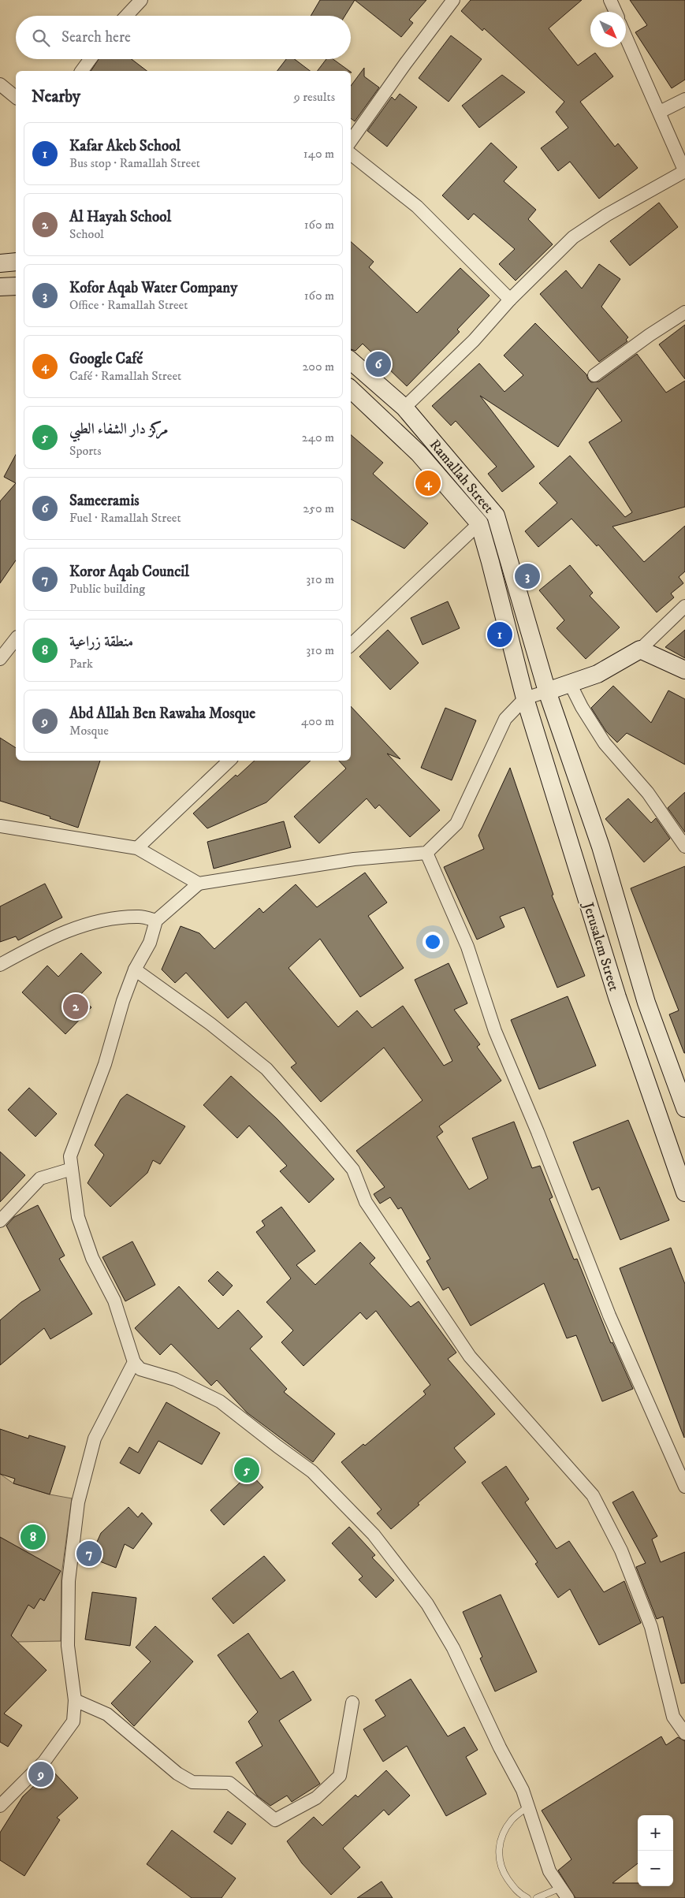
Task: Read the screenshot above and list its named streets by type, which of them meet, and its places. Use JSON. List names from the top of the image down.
{
  "streets": {
    "main road": ["Ramallah Street", "Jerusalem Street"]
  },
  "crossings": [
    ["Ramallah Street", "Jerusalem Street"]
  ],
  "north": "bottom right",
  "page": {
    "search": "Search here",
    "heading": ["Nearby", "9 results"],
    "list": [
      {
        "mark": "1",
        "name": "Kafar Akeb School",
        "note": "Bus stop · Ramallah Street",
        "value": "140 m"
      },
      {
        "mark": "2",
        "name": "Al Hayah School",
        "note": "School",
        "value": "160 m"
      },
      {
        "mark": "3",
        "name": "Kofor Aqab Water Company",
        "note": "Office · Ramallah Street",
        "value": "160 m"
      },
      {
        "mark": "4",
        "name": "Google Café",
        "note": "Café · Ramallah Street",
        "value": "200 m"
      },
      {
        "mark": "5",
        "name": "مركز دار الشفاء الطبي",
        "note": "Sports",
        "value": "240 m"
      },
      {
        "mark": "6",
        "name": "Sameeramis",
        "note": "Fuel · Ramallah Street",
        "value": "250 m"
      },
      {
        "mark": "7",
        "name": "Koror Aqab Council",
        "note": "Public building",
        "value": "310 m"
      },
      {
        "mark": "8",
        "name": "منطقة زراعية",
        "note": "Park",
        "value": "310 m"
      },
      {
        "mark": "9",
        "name": "Abd Allah Ben Rawaha Mosque",
        "note": "Mosque",
        "value": "400 m"
      }
    ],
    "pins": [
      "6",
      "4",
      "3",
      "1",
      "2",
      "5",
      "8",
      "7",
      "9"
    ],
    "map_buttons": ["+", "−"]
  }
}
